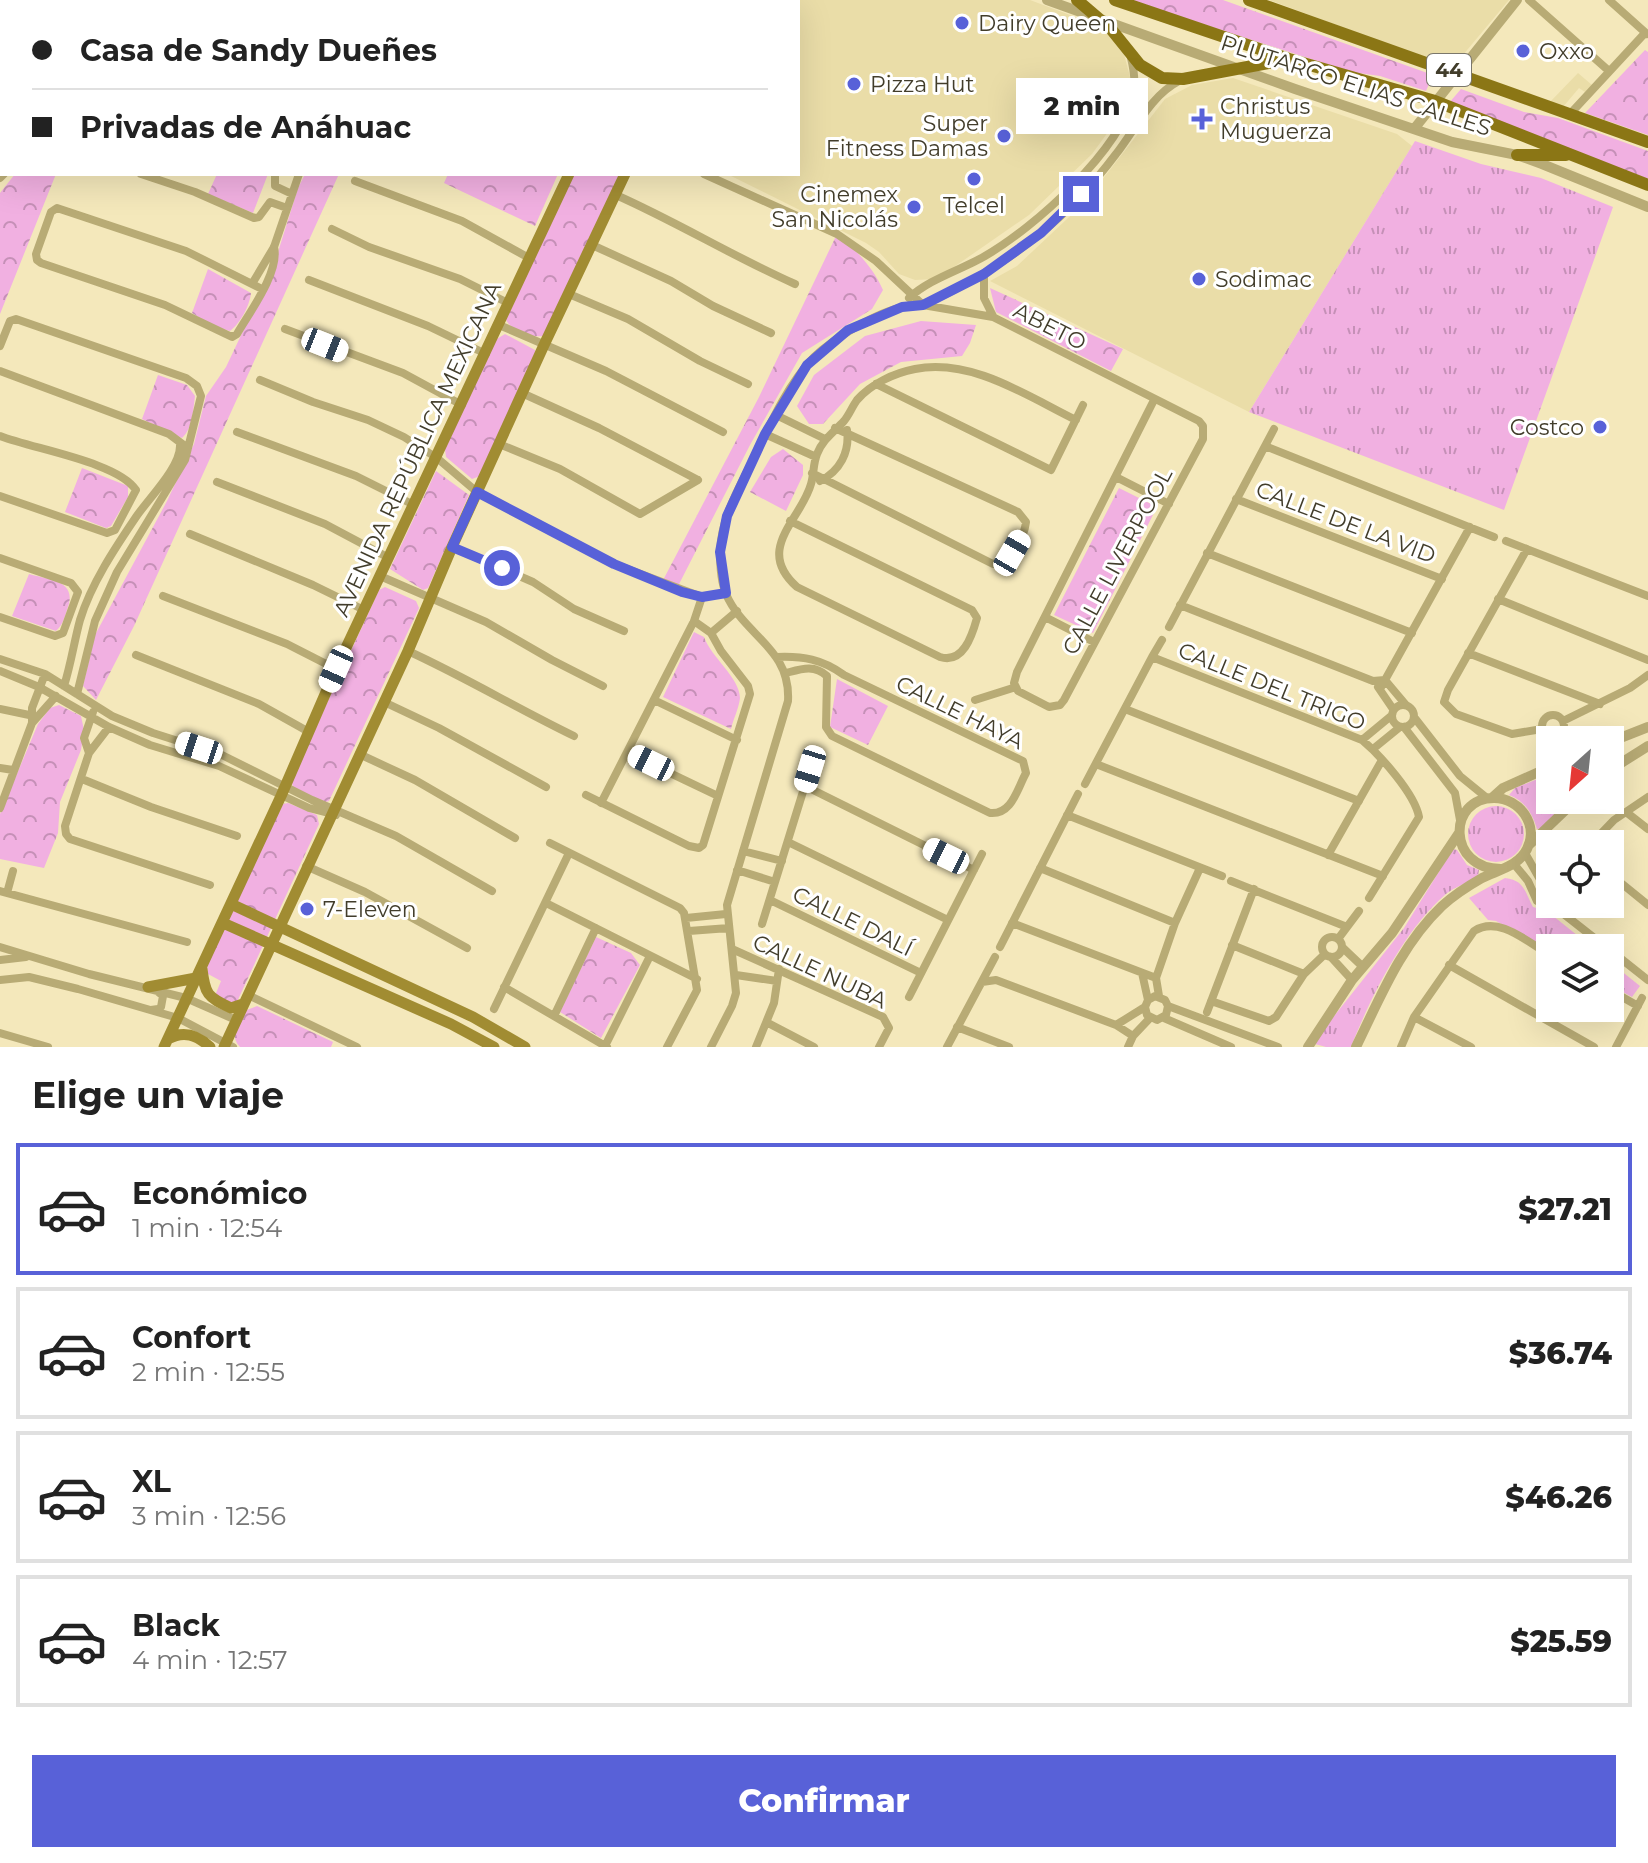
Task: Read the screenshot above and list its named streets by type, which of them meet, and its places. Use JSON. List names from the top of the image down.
{
  "streets": {
    "main road": ["44", "AVENIDA REPÚBLICA MEXICANA"],
    "street": [
      "PLUTARCO ELIAS CALLES",
      "ABETO",
      "CALLE DE LA VID",
      "CALLE LIVERPOOL",
      "CALLE DEL TRIGO",
      "CALLE HAYA",
      "CALLE DALÍ",
      "CALLE NUBA"
    ]
  },
  "crossings": [
    ["ABETO", "CALLE LIVERPOOL"]
  ],
  "places": {
    "other": [
      "Dairy Queen",
      "Oxxo",
      "Pizza Hut",
      "Super Fitness Damas",
      "Telcel",
      "Cinemex San Nicolás",
      "Sodimac",
      "Costco",
      "7-Eleven"
    ],
    "health": ["Christus Muguerza"]
  },
  "north": "bottom left",
  "page": {
    "banner": ["Casa de Sandy Dueñes", "Privadas de Anáhuac"],
    "bubble": "2 min",
    "heading": "Elige un viaje",
    "list": [
      {
        "name": "Económico",
        "note": "1 min · 12:54",
        "value": "$27.21"
      },
      {
        "name": "Confort",
        "note": "2 min · 12:55",
        "value": "$36.74"
      },
      {
        "name": "XL",
        "note": "3 min · 12:56",
        "value": "$46.26"
      },
      {
        "name": "Black",
        "note": "4 min · 12:57",
        "value": "$25.59"
      }
    ],
    "buttons": "Confirmar"
  }
}
